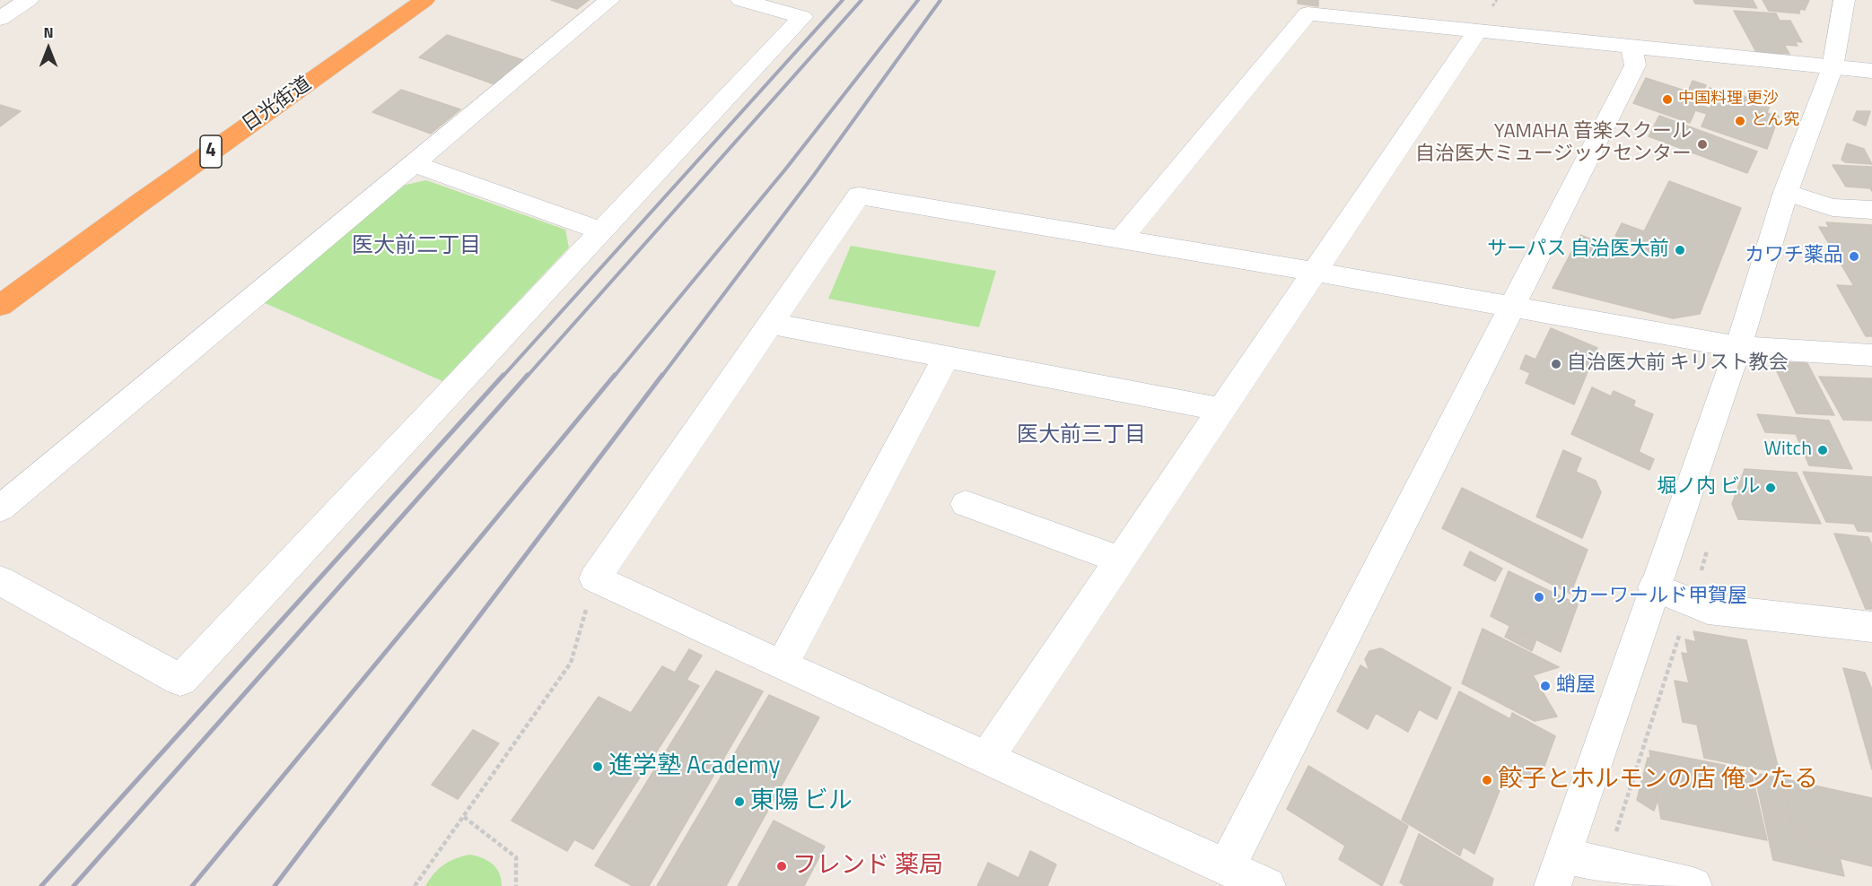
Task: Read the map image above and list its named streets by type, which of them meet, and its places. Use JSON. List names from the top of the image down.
{
  "streets": {
    "highway": ["日光街道", "4"]
  },
  "districts": ["医大前二丁目", "医大前三丁目"],
  "places": [
    "中国料理 更沙",
    "とん究",
    "YAMAHA 音楽スクール 自治医大ミュージックセンター",
    "サーパス 自治医大前",
    "カワチ薬品",
    "自治医大前 キリスト教会",
    "Witch",
    "堀ノ内 ビル",
    "リカーワールド甲賀屋",
    "蛸屋",
    "進学塾 Academy",
    "餃子とホルモンの店 俺ンたる",
    "東陽 ビル",
    "フレンド 薬局"
  ],
  "north": "top"
}
